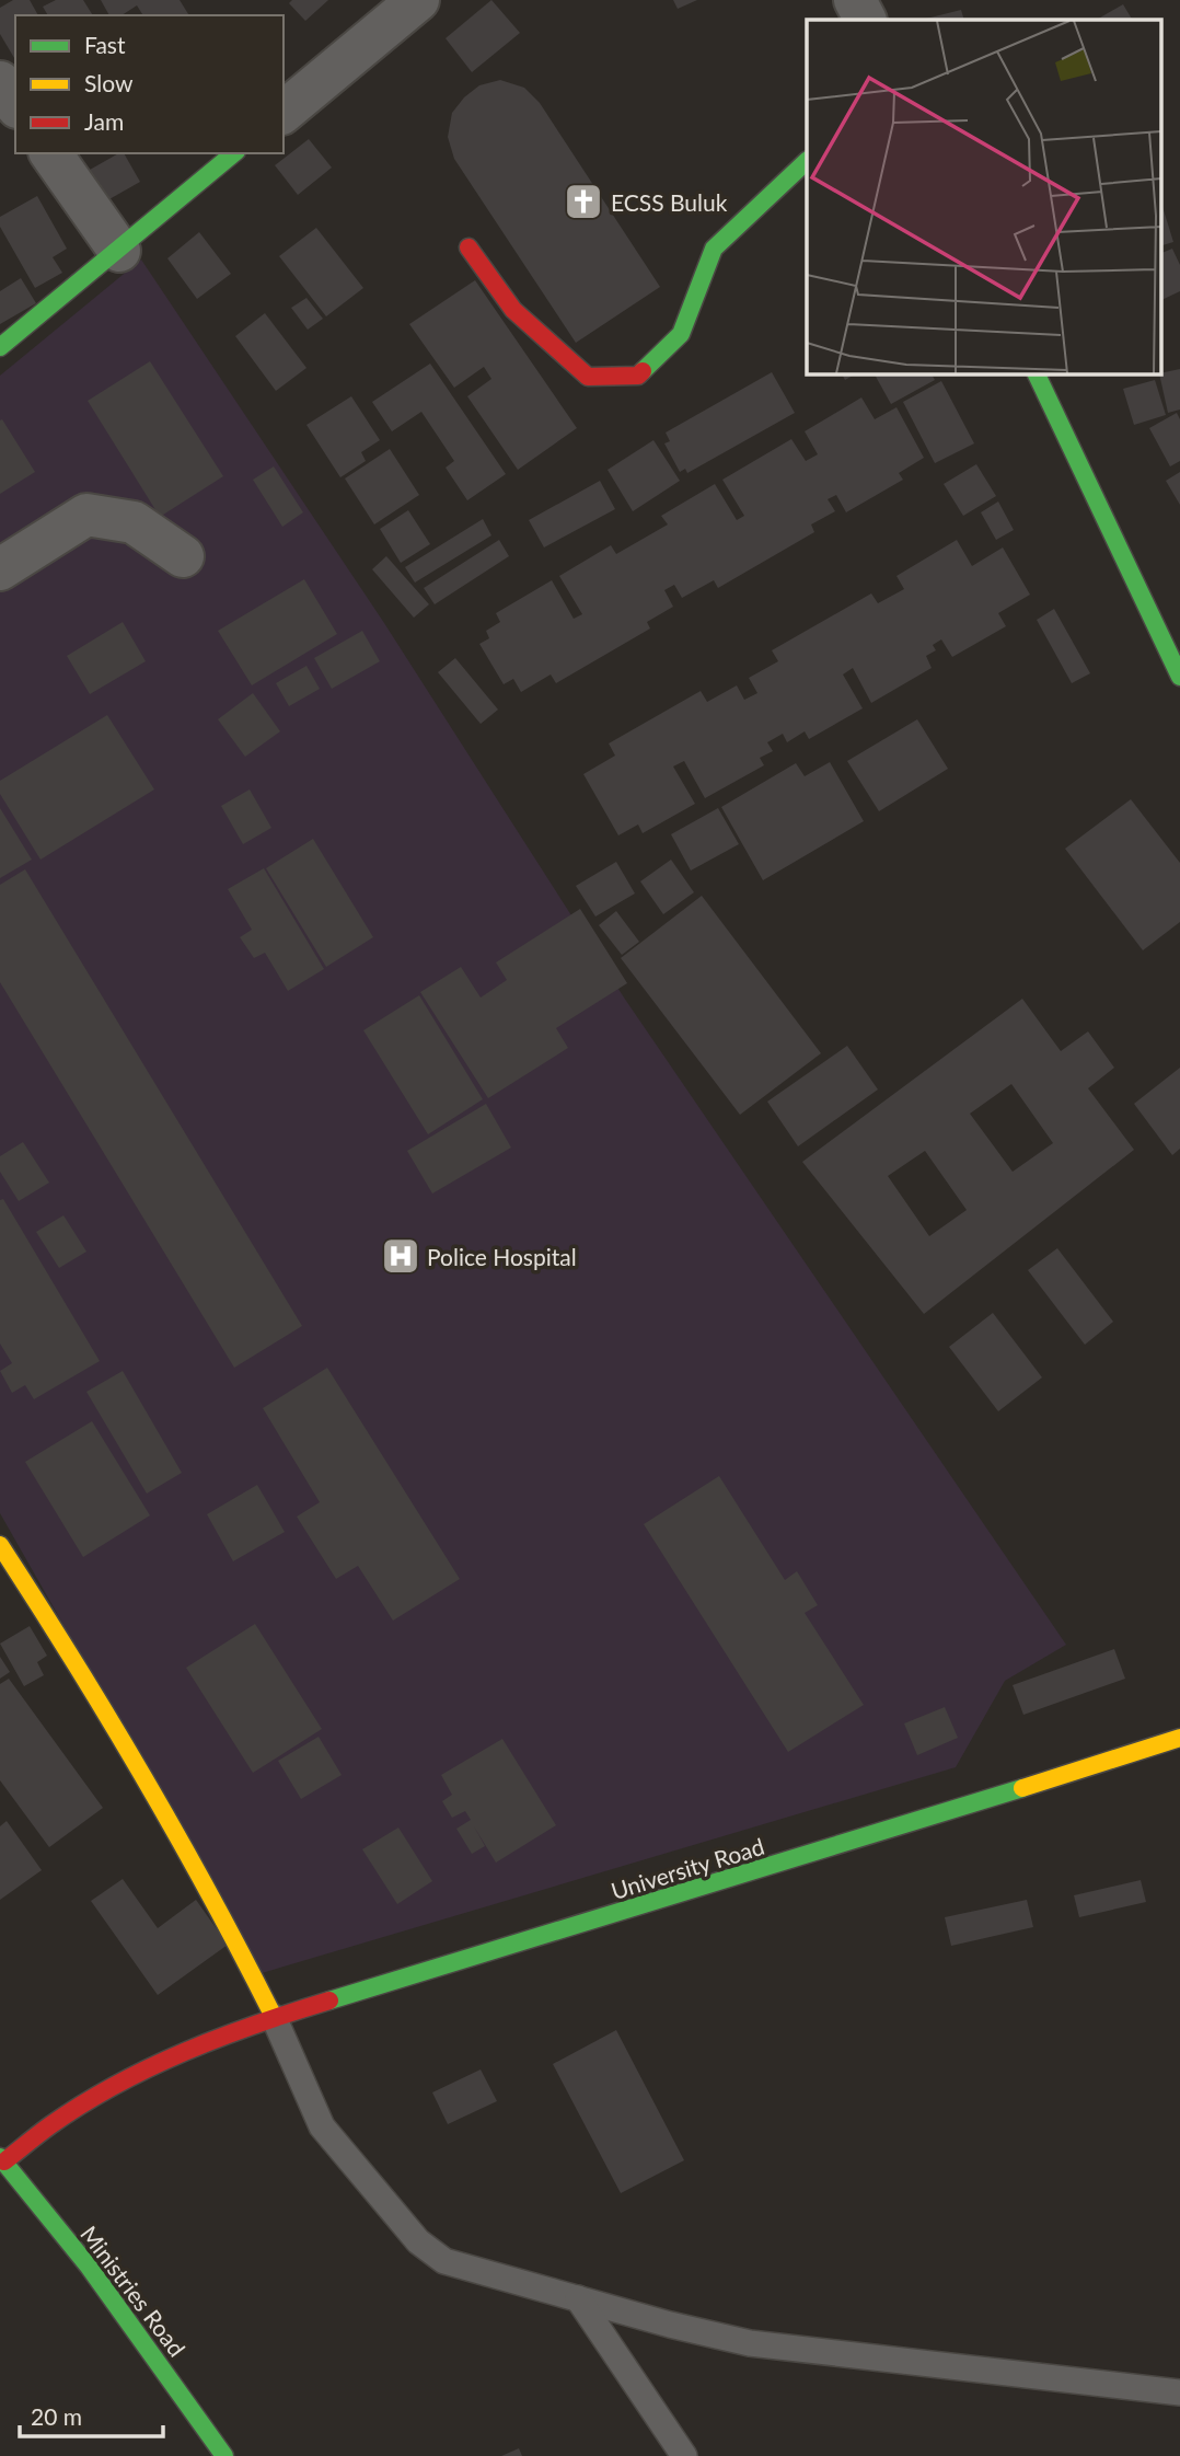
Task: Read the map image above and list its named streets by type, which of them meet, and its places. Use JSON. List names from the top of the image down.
{
  "streets": {
    "street": ["University Road", "Ministries Road"]
  },
  "crossings": [
    ["University Road", "Ministries Road"]
  ],
  "places": {
    "church": ["ECSS Buluk"],
    "hospital": ["Police Hospital"]
  },
  "legend": ["Fast", "Slow", "Jam"],
  "scale_bar": "20 m"
}
